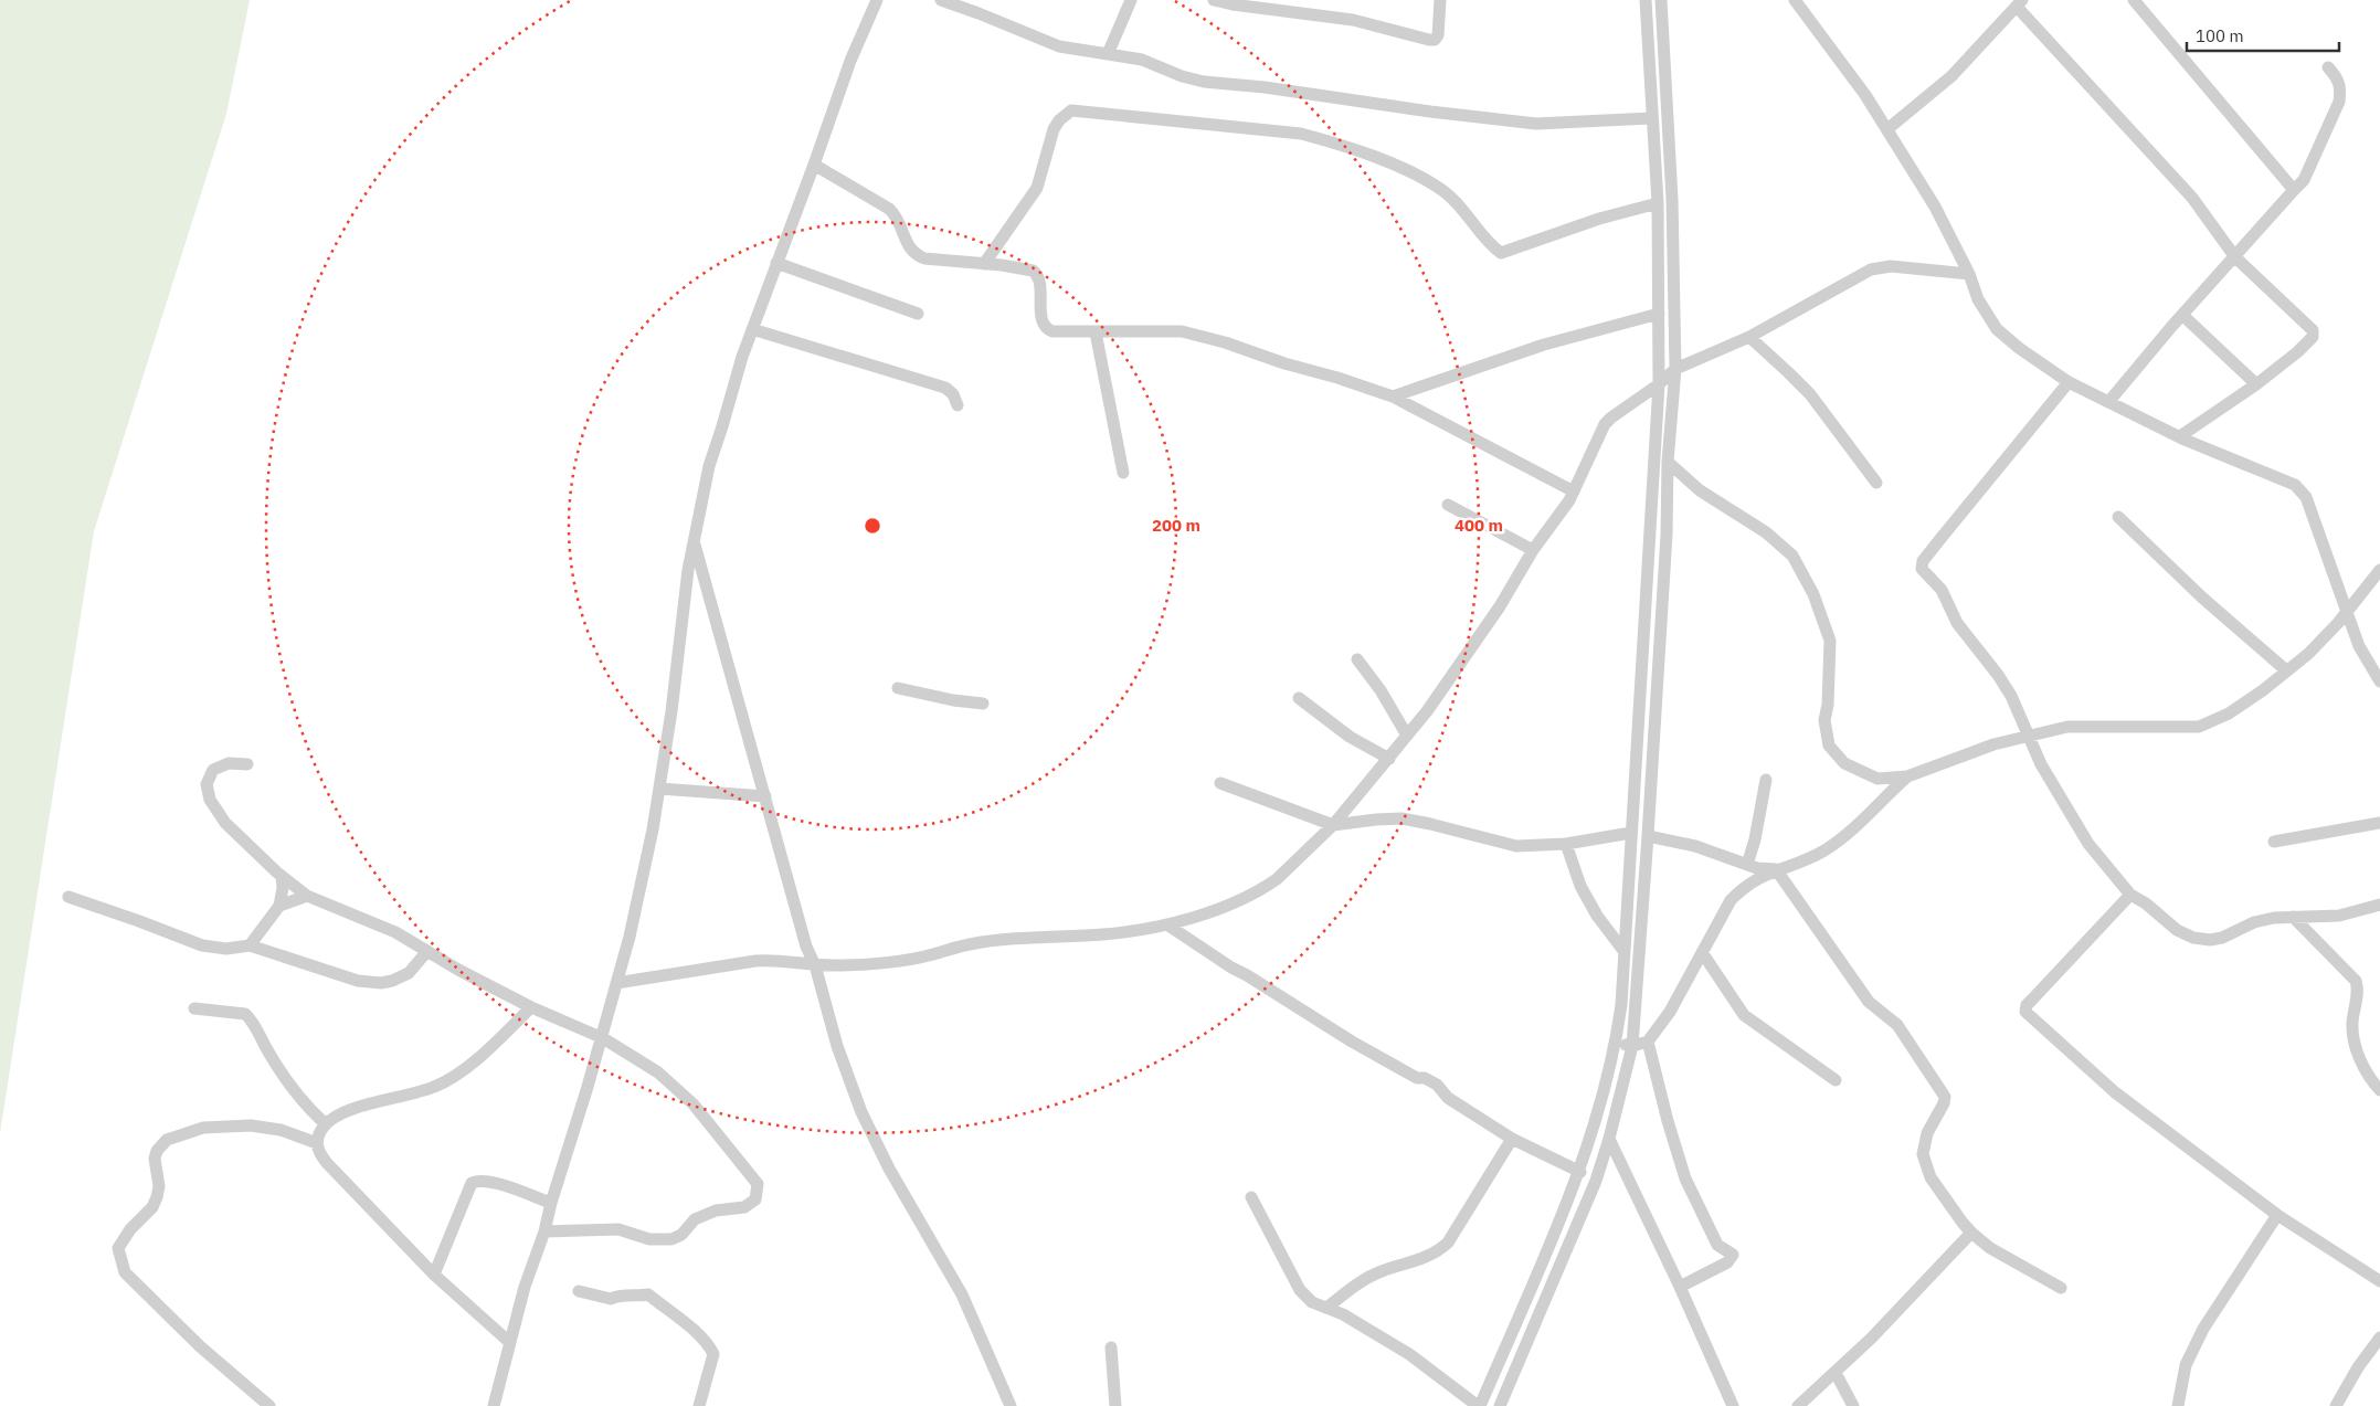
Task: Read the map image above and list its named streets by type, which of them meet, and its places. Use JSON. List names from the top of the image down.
{
  "scale_bar": "100 m",
  "rings": ["200 m", "400 m"]
}
